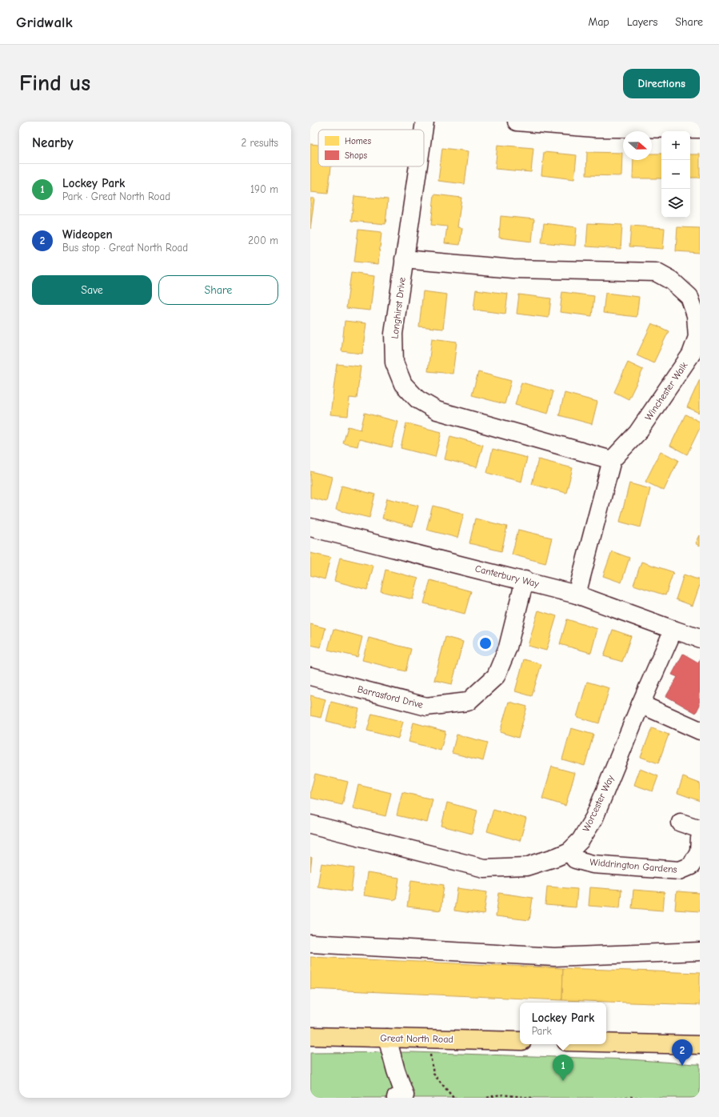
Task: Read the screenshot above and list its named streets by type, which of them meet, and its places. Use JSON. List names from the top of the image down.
{
  "streets": {
    "main road": ["Great North Road"],
    "street": [
      "Longhirst Drive",
      "Winchester Walk",
      "Canterbury Way",
      "Barrasford Drive",
      "Worcester Way",
      "Widdrington Gardens"
    ]
  },
  "crossings": [
    ["Longhirst Drive", "Winchester Walk"],
    ["Winchester Walk", "Canterbury Way"],
    ["Canterbury Way", "Barrasford Drive"],
    ["Canterbury Way", "Worcester Way"],
    ["Worcester Way", "Widdrington Gardens"]
  ],
  "legend": ["Homes", "Shops"],
  "north": "right",
  "page": {
    "header": "Gridwalk",
    "nav": ["Map", "Layers", "Share"],
    "buttons": [
      "Directions",
      ["Save", "Share"]
    ],
    "title": "Find us",
    "heading": ["Nearby", "2 results"],
    "map_buttons": ["+", "−"],
    "list": [
      {
        "mark": "1",
        "name": "Lockey Park",
        "note": "Park · Great North Road",
        "value": "190 m"
      },
      {
        "mark": "2",
        "name": "Wideopen",
        "note": "Bus stop · Great North Road",
        "value": "200 m"
      }
    ],
    "popup": ["Lockey Park", "Park"],
    "pins": ["2", "1"]
  }
}
